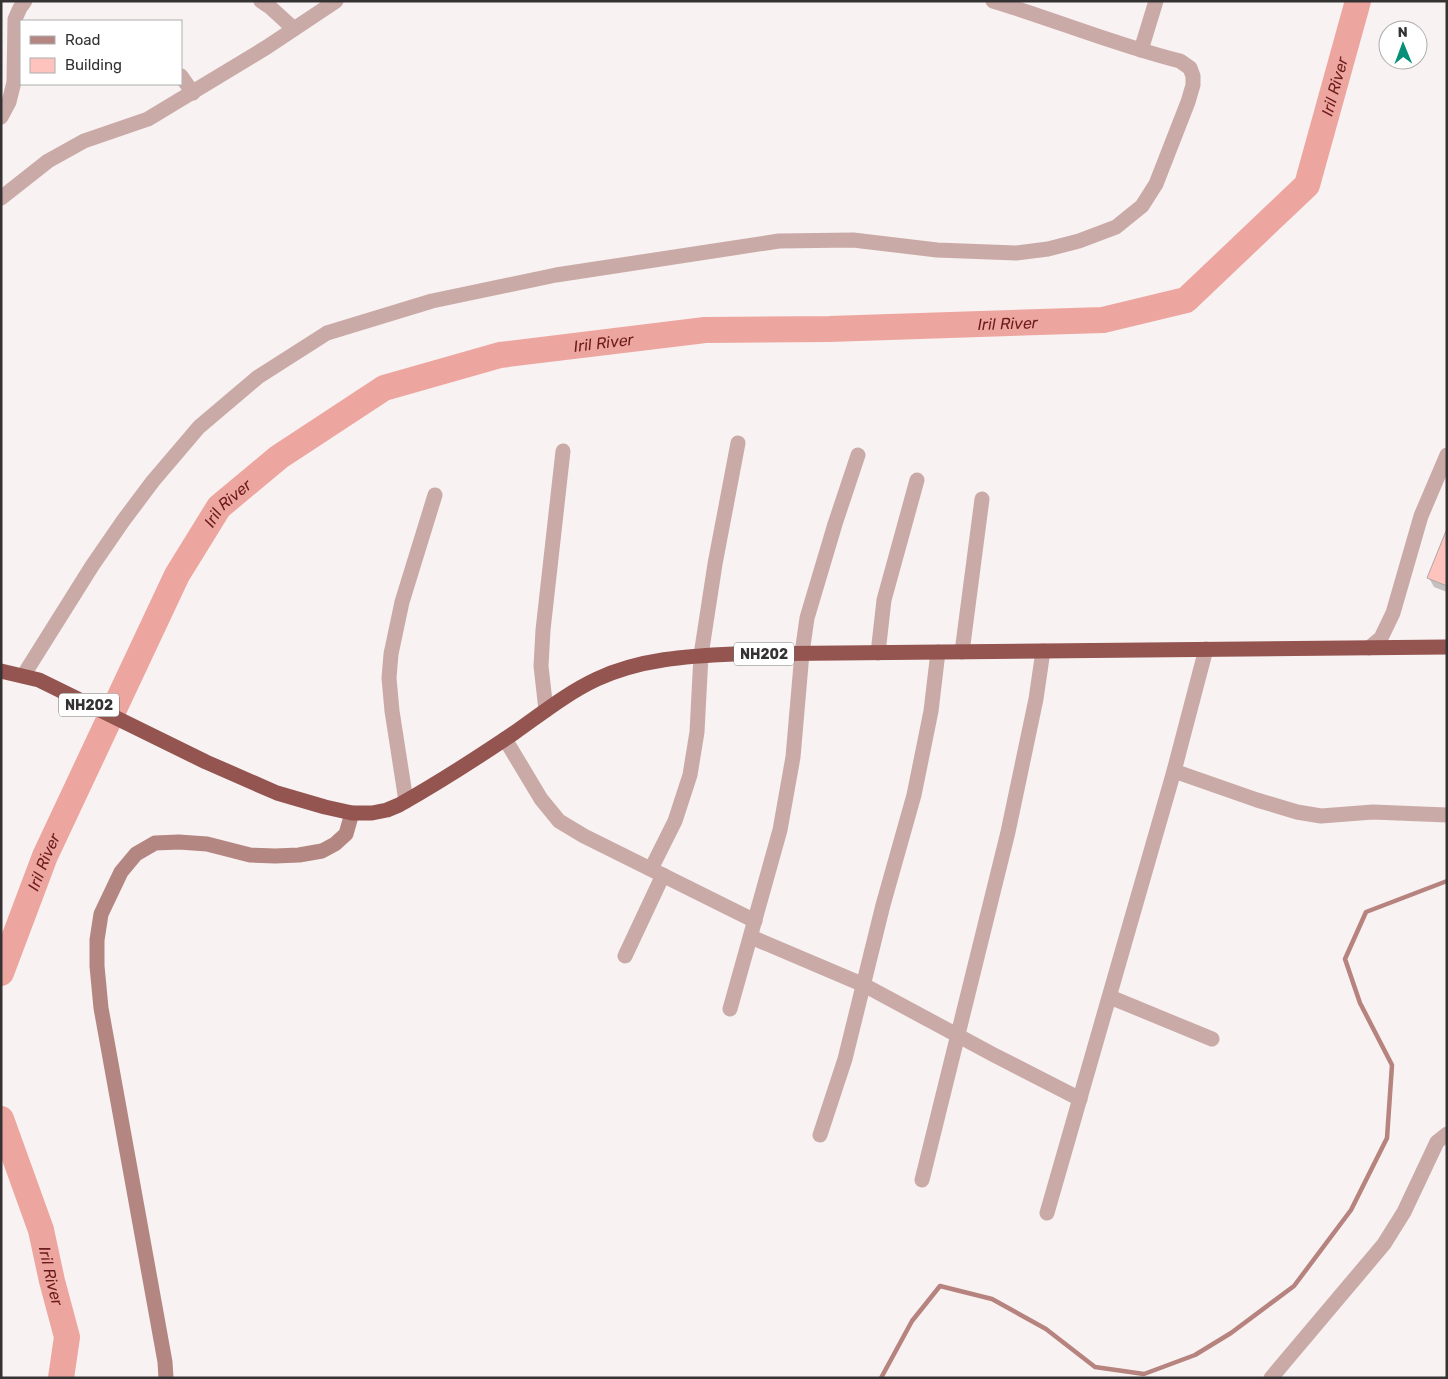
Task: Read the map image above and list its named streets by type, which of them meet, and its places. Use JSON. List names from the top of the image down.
{
  "streets": {
    "highway": ["NH202"]
  },
  "water": ["Iril River"],
  "legend": ["Road", "Building"],
  "north": "top"
}
